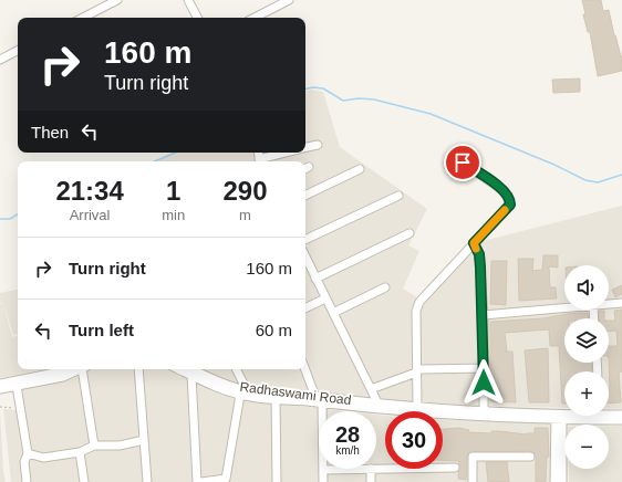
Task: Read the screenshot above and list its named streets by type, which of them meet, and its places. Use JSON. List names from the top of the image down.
{
  "streets": {
    "street": ["Radhaswami Road"]
  },
  "page": {
    "turn": ["160 m", "Turn right"],
    "then": "Then",
    "eta": [
      "21:34",
      "Arrival",
      "1",
      "min",
      "290",
      "m"
    ],
    "list": [
      {
        "name": "Turn right",
        "value": "160 m"
      },
      {
        "name": "Turn left",
        "value": "60 m"
      }
    ],
    "map_buttons": ["+", "−"],
    "speed": "28 km/h",
    "limit": "30"
  }
}
